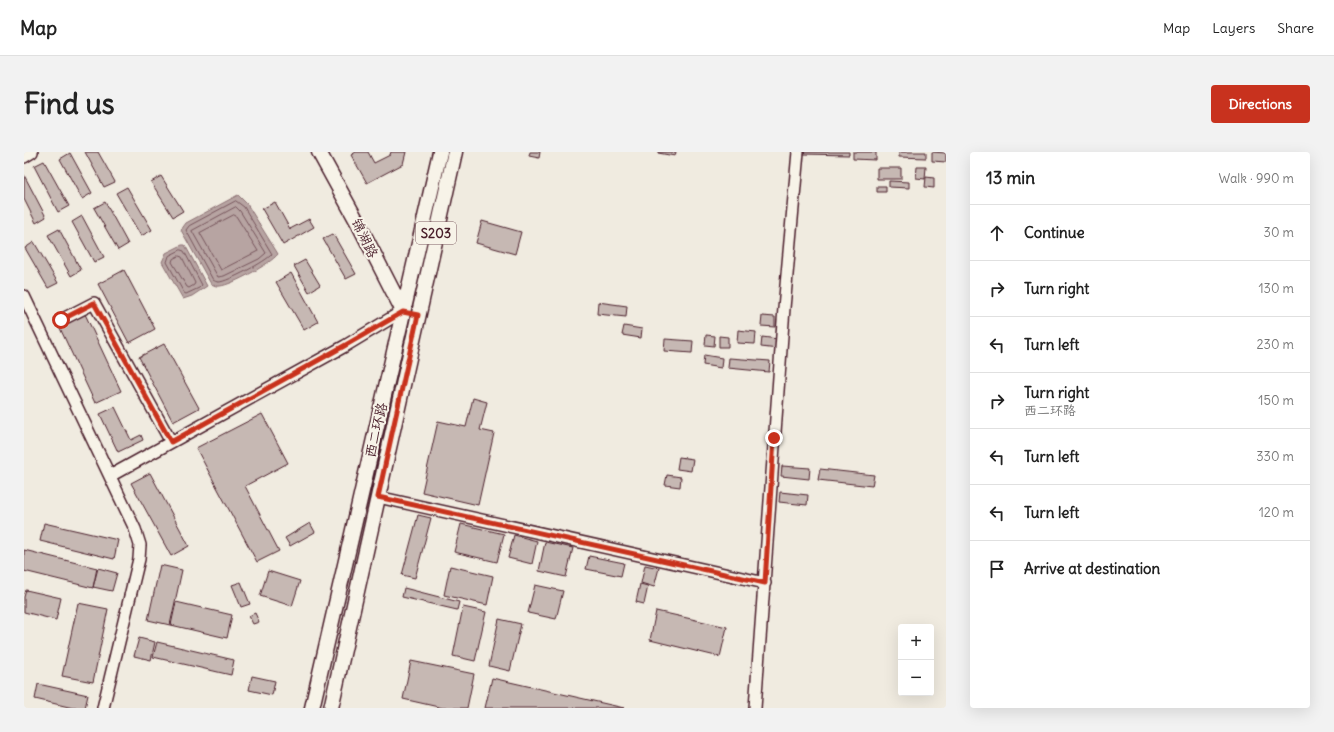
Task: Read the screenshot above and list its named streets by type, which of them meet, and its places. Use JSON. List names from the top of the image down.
{
  "streets": {
    "main road": ["S203", "锦湖路", "西二环路"]
  },
  "crossings": [
    ["锦湖路", "西二环路"]
  ],
  "page": {
    "header": "Map",
    "nav": ["Map", "Layers", "Share"],
    "buttons": "Directions",
    "title": "Find us",
    "heading": ["13 min", "Walk · 990 m"],
    "list": [
      ["Continue", "30 m"],
      ["Turn right", "130 m"],
      ["Turn left", "230 m"],
      ["Turn right", "西二环路", "150 m"],
      ["Turn left", "330 m"],
      ["Turn left", "120 m"],
      "Arrive at destination"
    ],
    "map_buttons": ["+", "−"]
  }
}
